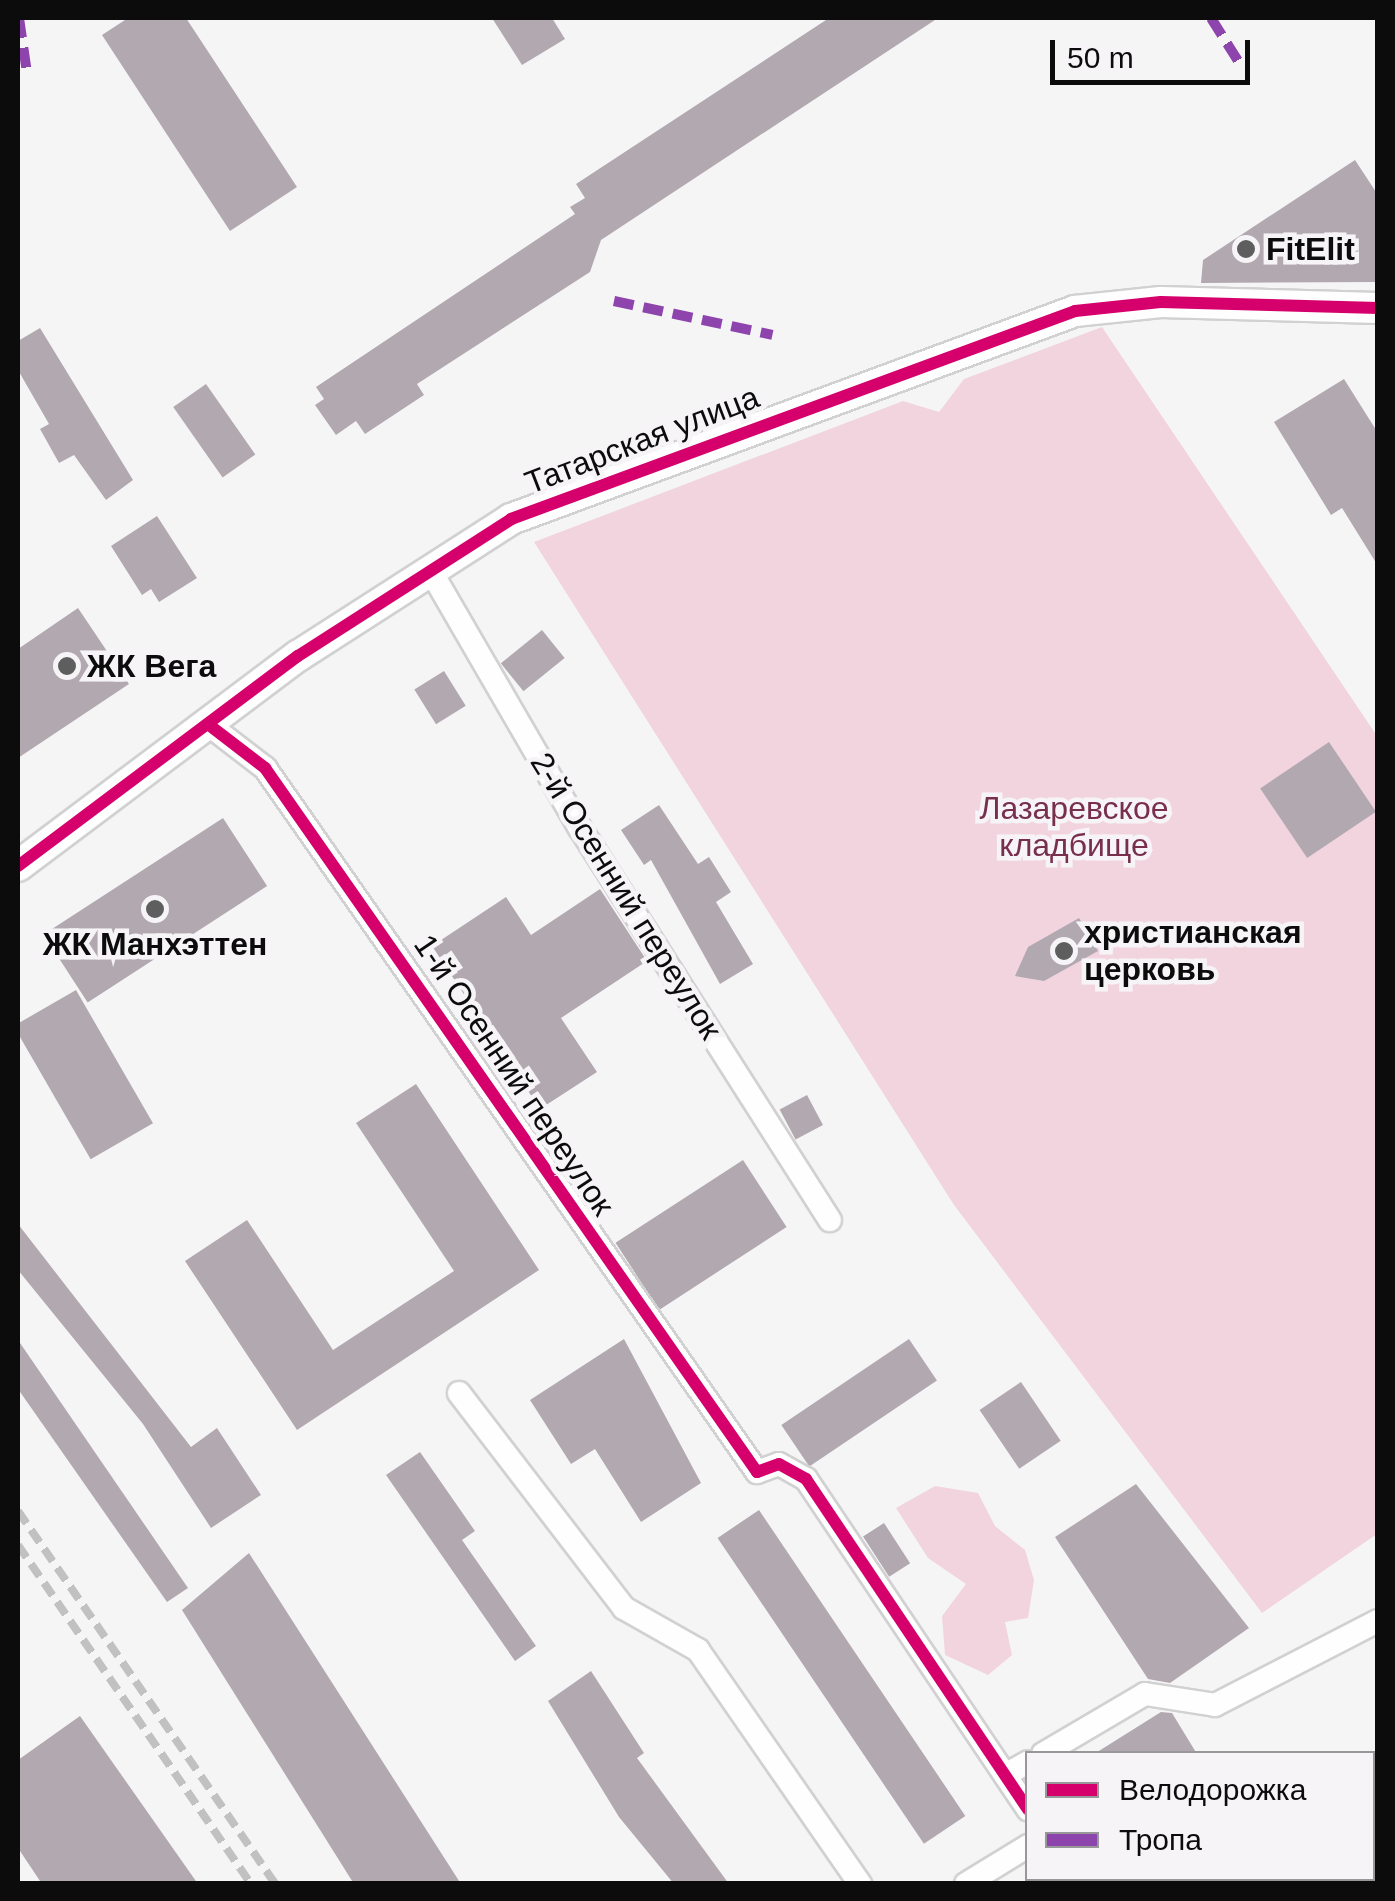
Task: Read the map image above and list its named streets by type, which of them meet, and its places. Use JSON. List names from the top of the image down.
{
  "streets": {
    "street": ["Татарская улица", "2-й Осенний переулок", "1-й Осенний переулок"]
  },
  "crossings": [
    ["Татарская улица", "2-й Осенний переулок"],
    ["Татарская улица", "1-й Осенний переулок"]
  ],
  "parks": ["Лазаревское кладбище"],
  "places": [
    "FitElit",
    "ЖК Вега",
    "ЖК Манхэттен",
    "христианская церковь"
  ],
  "legend": ["Велодорожка", "Тропа"],
  "scale_bar": "50 m"
}
